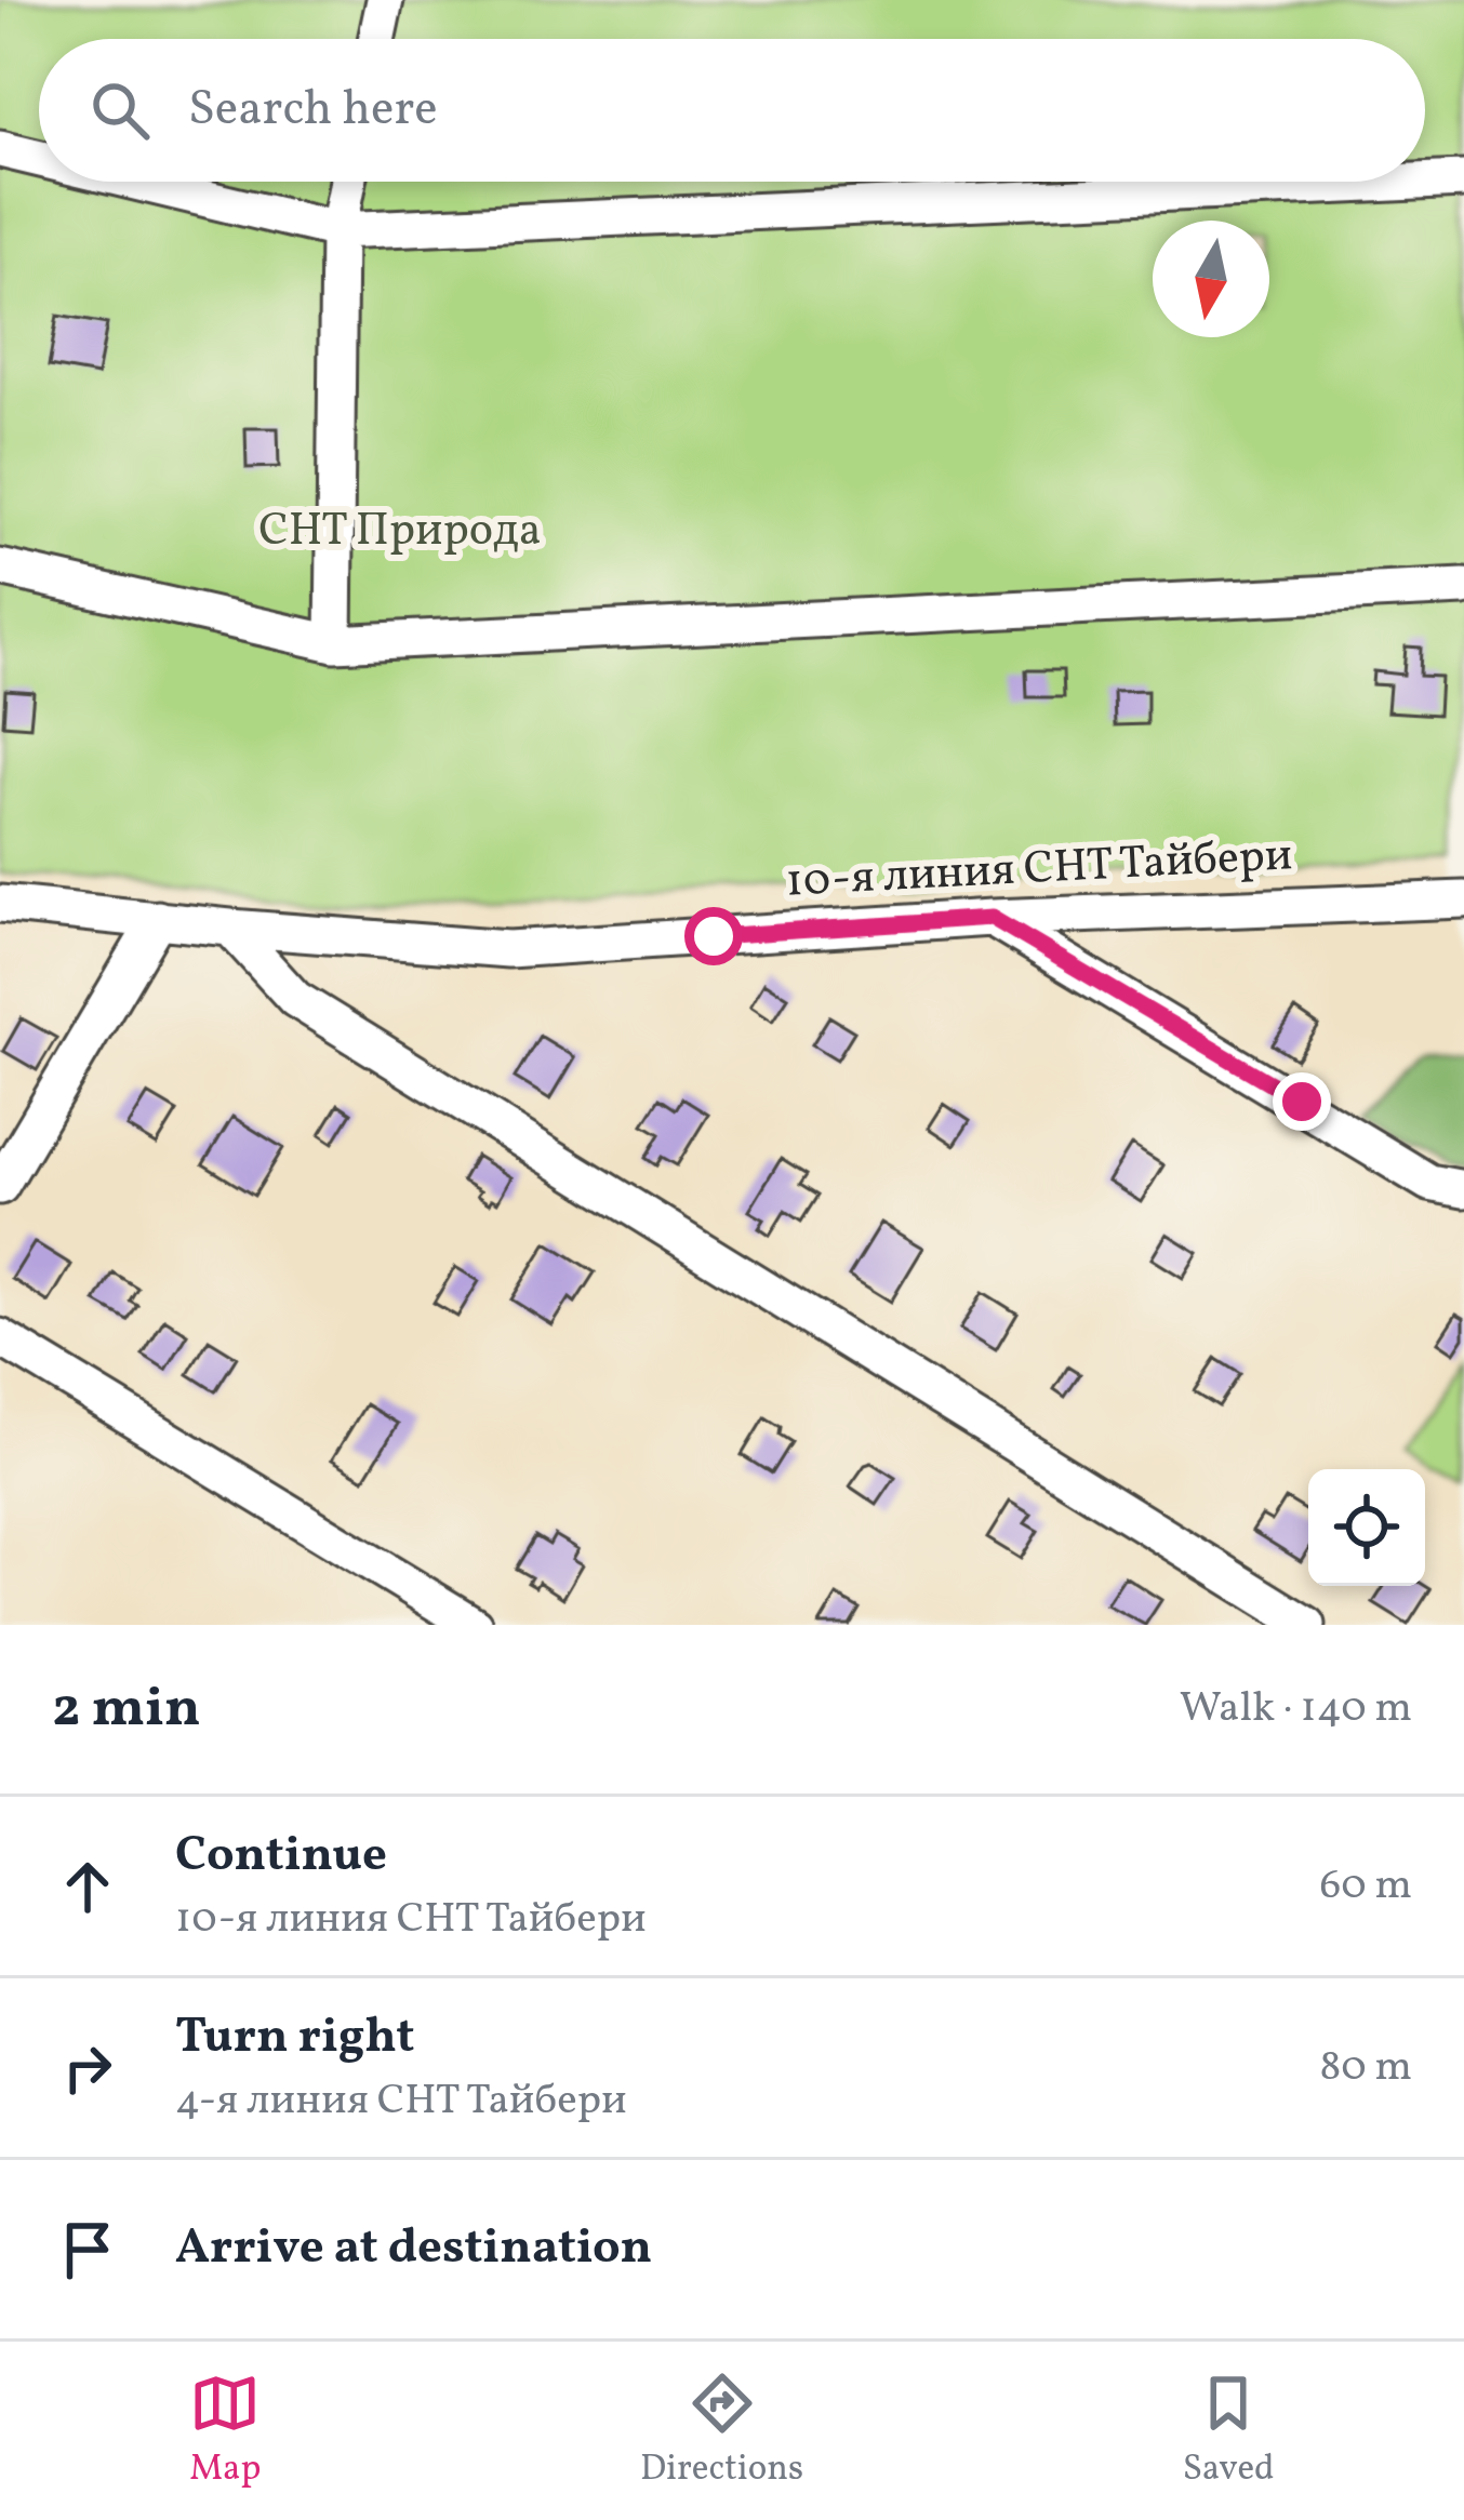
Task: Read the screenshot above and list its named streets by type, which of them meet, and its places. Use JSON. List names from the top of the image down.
{
  "streets": {
    "street": ["10-я линия СНТ Тайбери"]
  },
  "parks": ["СНТ Природа"],
  "north": "bottom",
  "page": {
    "search": "Search here",
    "heading": ["2 min", "Walk · 140 m"],
    "list": [
      ["Continue", "10-я линия СНТ Тайбери", "60 m"],
      ["Turn right", "4-я линия СНТ Тайбери", "80 m"],
      "Arrive at destination"
    ],
    "nav": ["Map", "Directions", "Saved"]
  }
}
